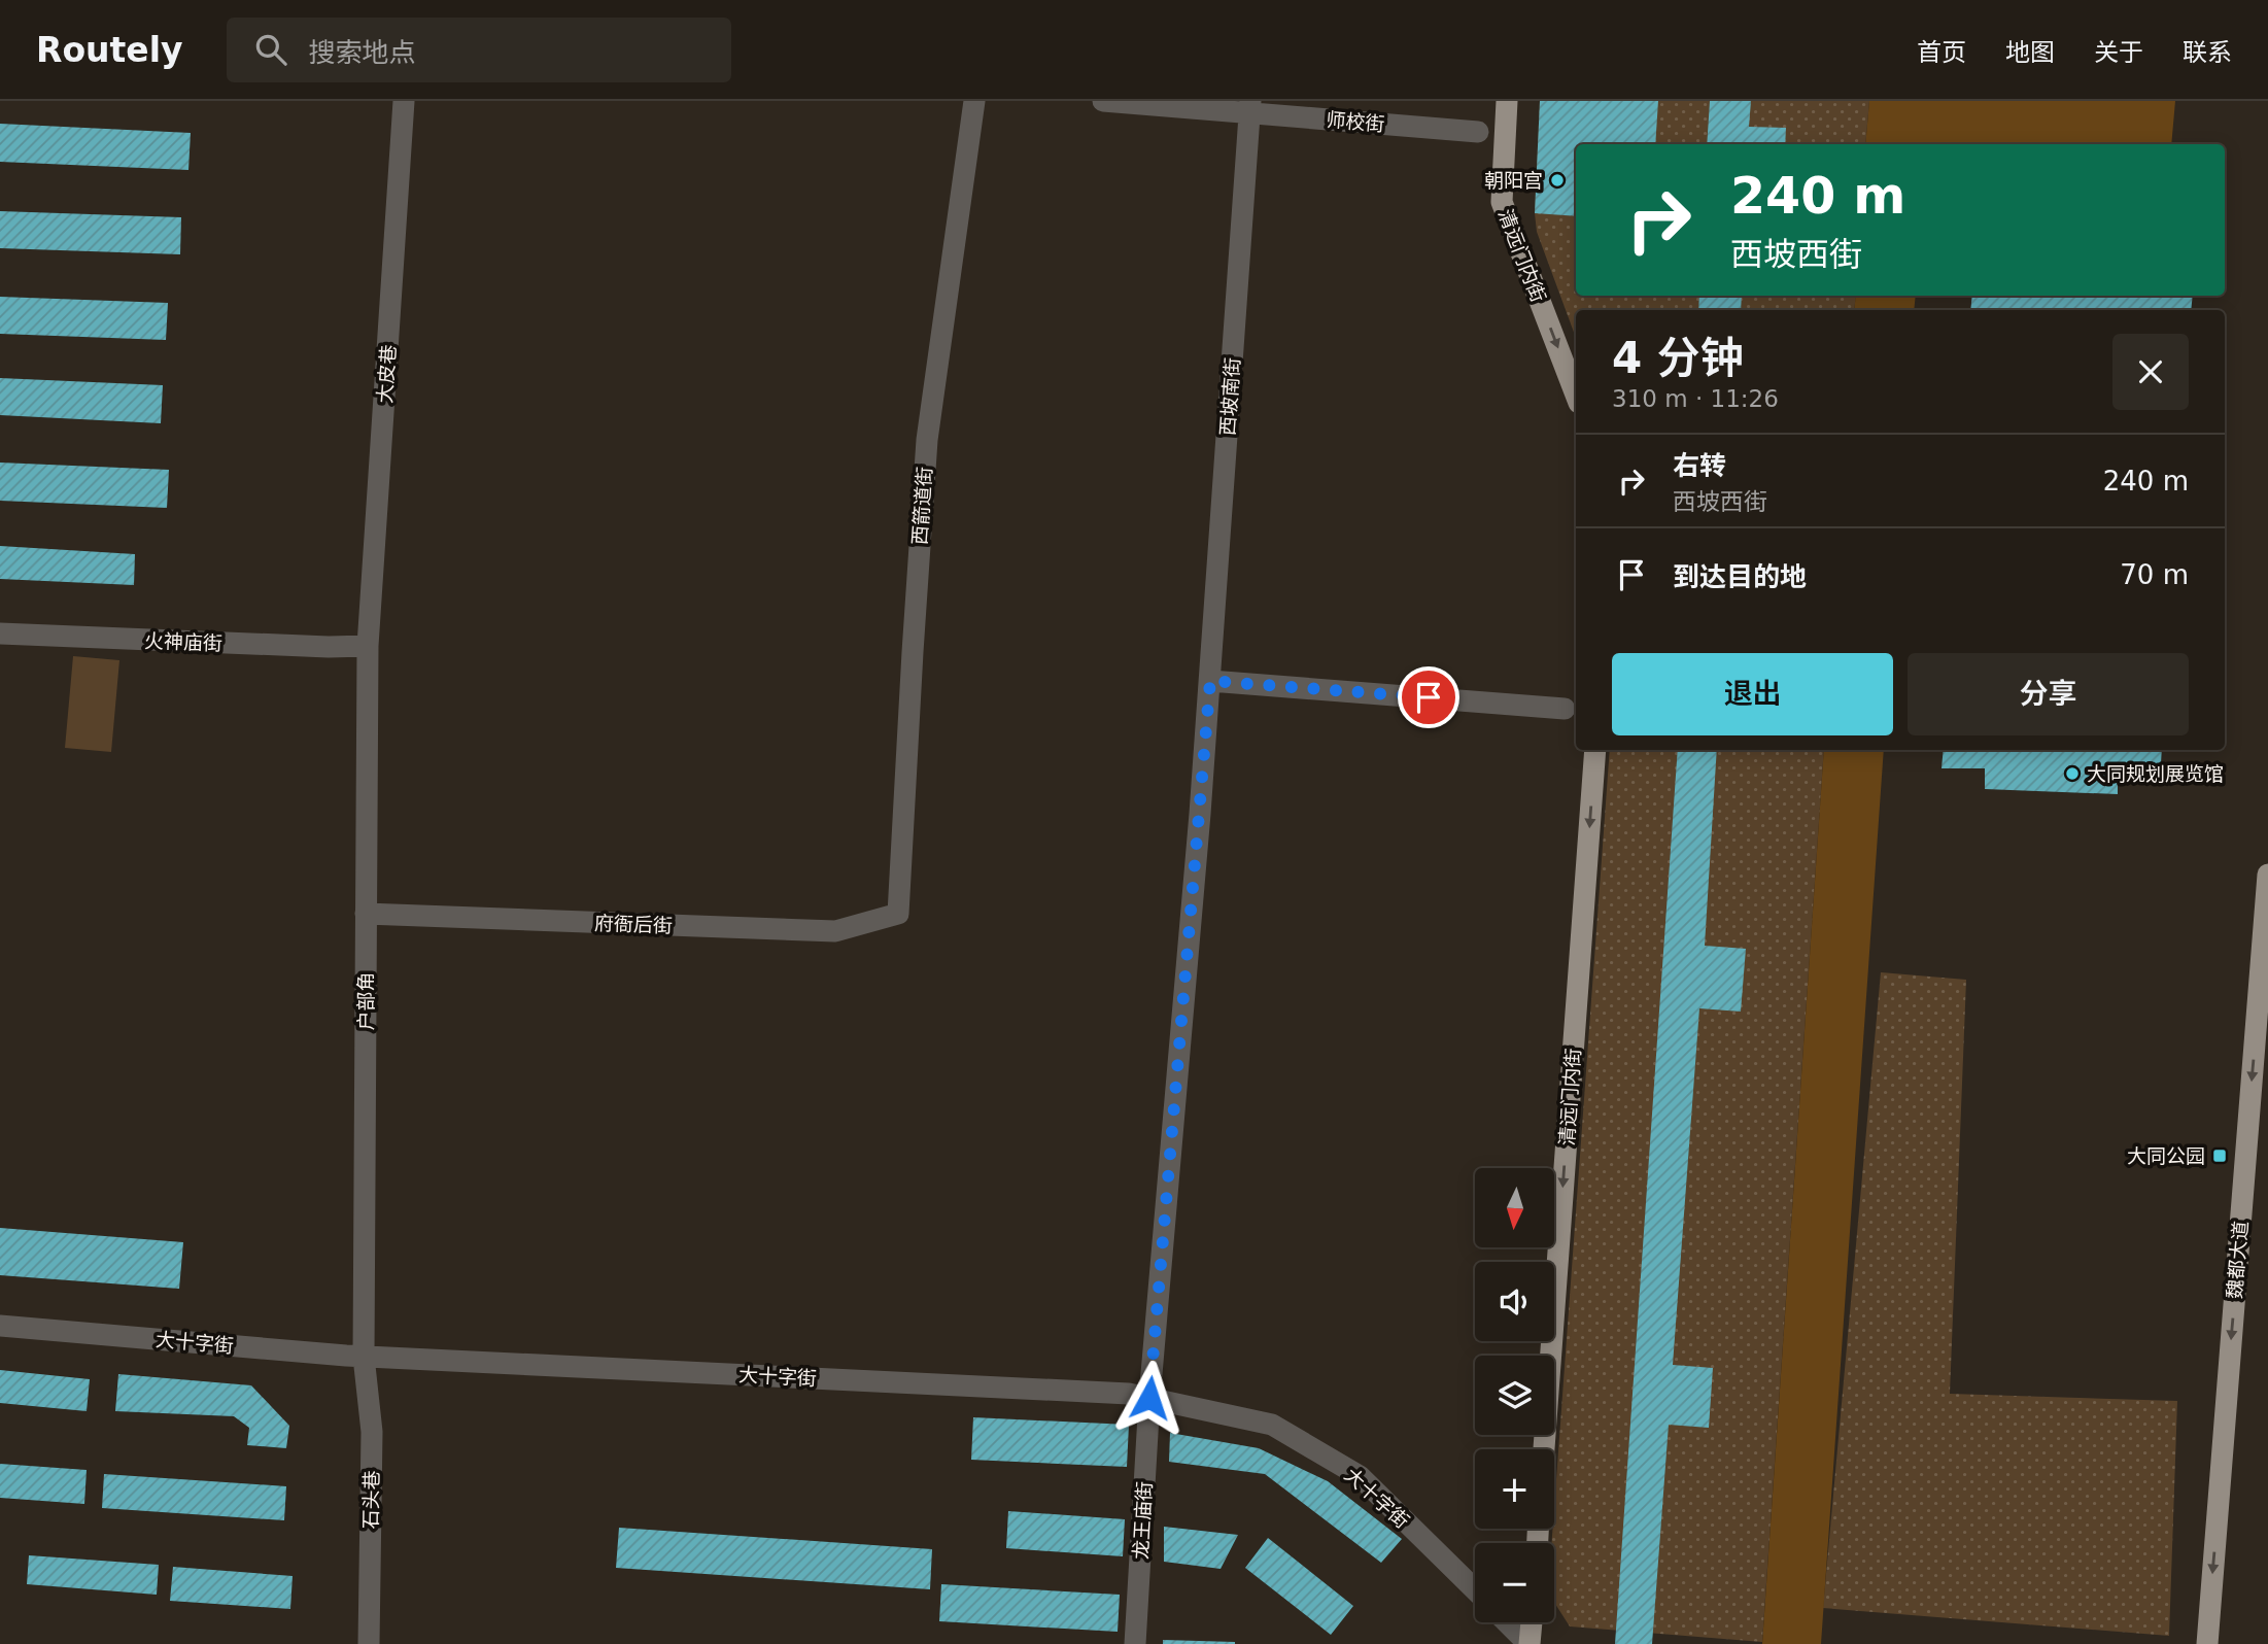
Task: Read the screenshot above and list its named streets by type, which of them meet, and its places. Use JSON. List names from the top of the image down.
{
  "streets": {
    "main road": ["清远门内街", "魏都大道"],
    "street": [
      "师校街",
      "大皮巷",
      "西坡南街",
      "西箭道街",
      "火神庙街",
      "府衙后街",
      "户部角",
      "大十字街",
      "石头巷",
      "龙王庙街"
    ]
  },
  "crossings": [
    ["师校街", "西坡南街"],
    ["大皮巷", "火神庙街"],
    ["大皮巷", "户部角"],
    ["西坡南街", "大十字街"],
    ["西坡南街", "龙王庙街"],
    ["西箭道街", "府衙后街"],
    ["火神庙街", "户部角"],
    ["府衙后街", "户部角"],
    ["户部角", "大十字街"],
    ["户部角", "石头巷"],
    ["大十字街", "石头巷"],
    ["大十字街", "龙王庙街"]
  ],
  "one_way": ["清远门内街", "魏都大道"],
  "places": {
    "other": ["朝阳宫", "大同规划展览馆"],
    "transit": ["大同公园"]
  },
  "north": "bottom",
  "page": {
    "header": "Routely",
    "search": "搜索地点",
    "nav": [
      "首页",
      "地图",
      "关于",
      "联系"
    ],
    "turn": ["240 m", "西坡西街"],
    "heading": ["4 分钟", "310 m · 11:26"],
    "list": [
      {
        "name": "右转",
        "note": "西坡西街",
        "value": "240 m"
      },
      {
        "name": "到达目的地",
        "value": "70 m"
      }
    ],
    "buttons": ["退出", "分享"],
    "map_buttons": ["+", "−"]
  }
}
